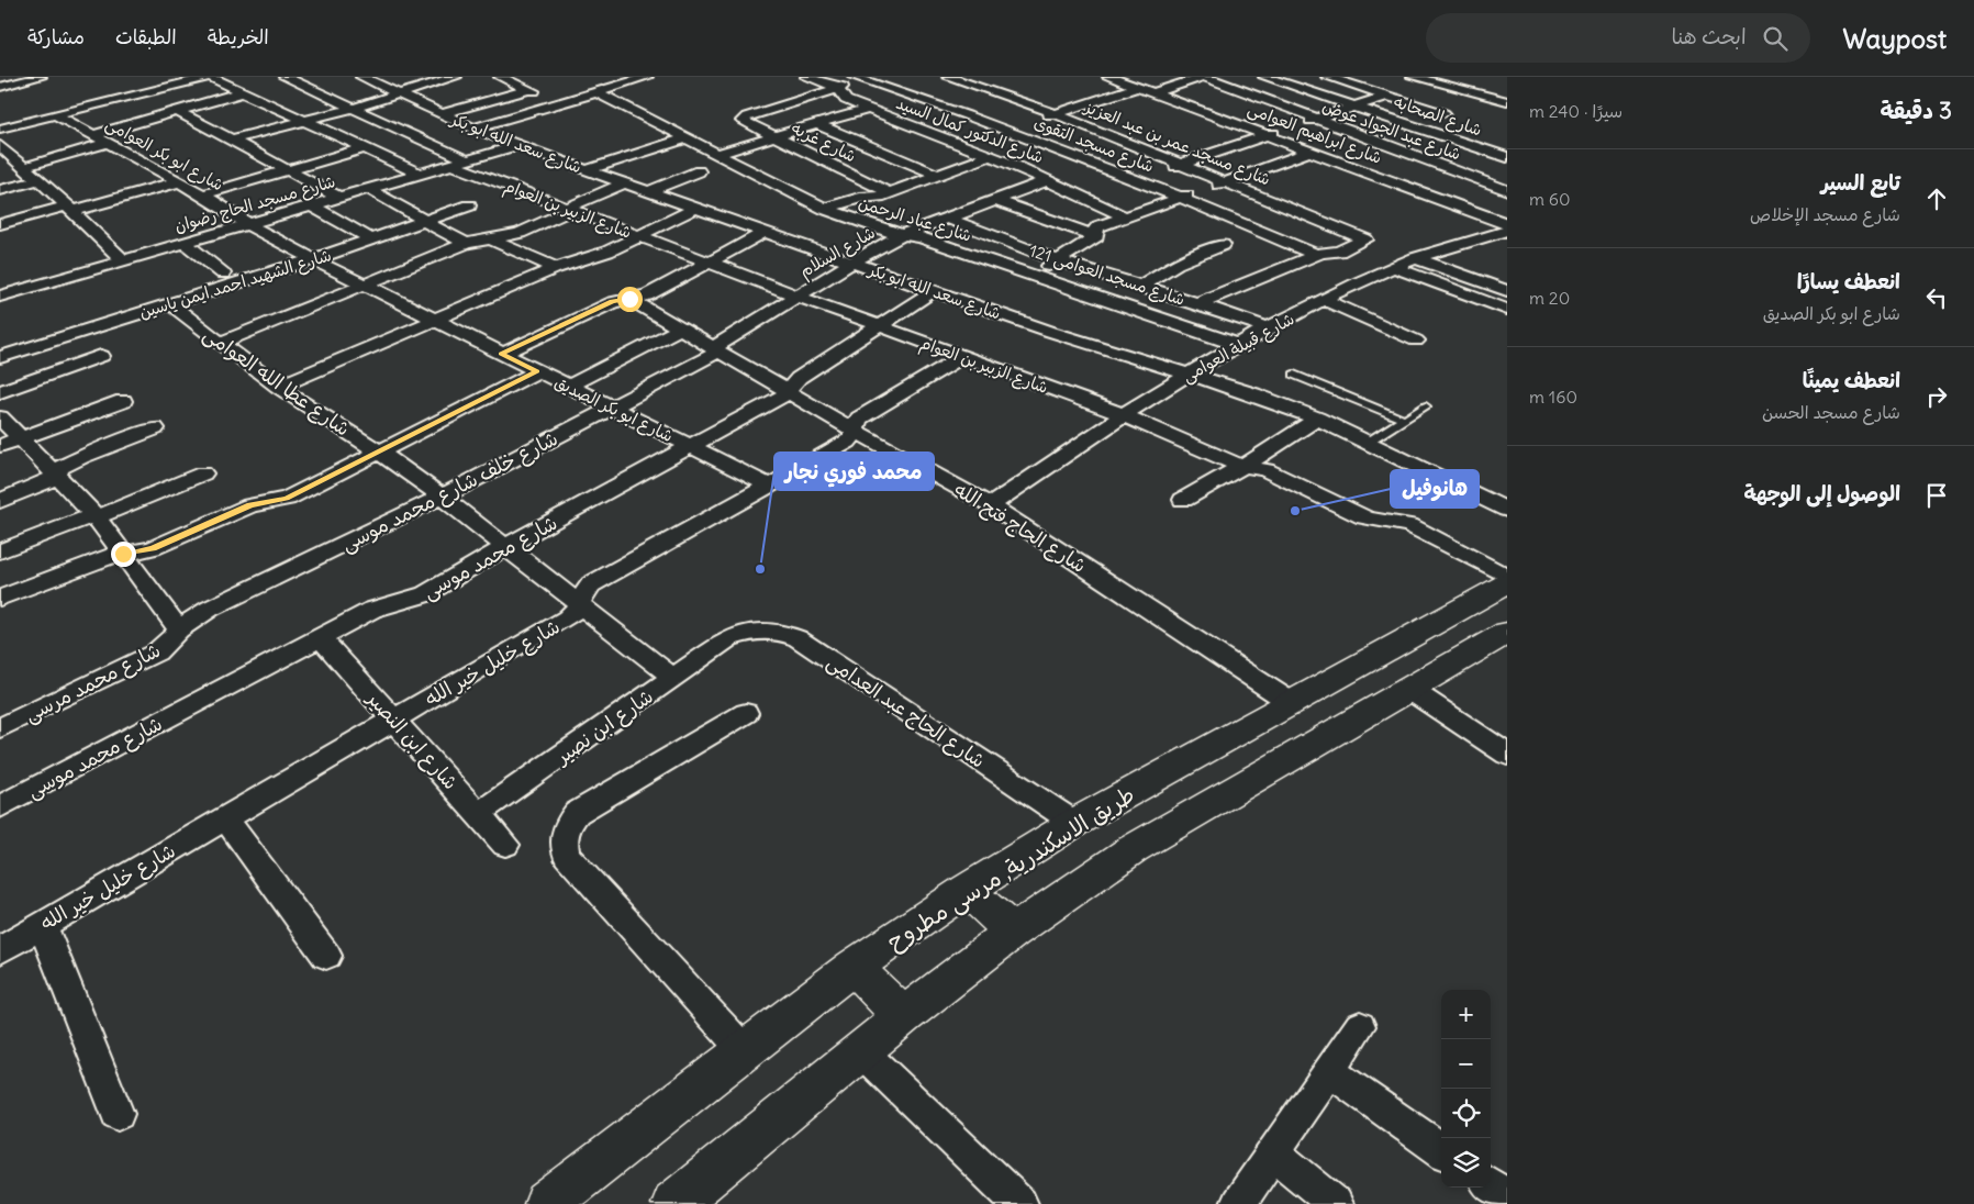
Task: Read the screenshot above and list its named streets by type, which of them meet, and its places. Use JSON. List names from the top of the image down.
{
  "streets": {
    "main road": ["طريق الاسكندرية, مرسى مطروح"],
    "street": [
      "شارع الصحابه",
      "شارع الدكتور كمال السيد",
      "شارع عبد الجواد عوض",
      "شارع ابراهيم العوامى",
      "شارع غربه",
      "شارع سعد الله ابو بكر",
      "شارع مسجد عمر بن عبد العزيز",
      "شارع مسجد التقوى",
      "شارع ابو بكر العوامى",
      "شارع مسجد الحاج رضوان",
      "شارع الزبير بن العوام",
      "شارع عباد الرحمن",
      "شارع السلام",
      "شارع مسجد العوامى 121",
      "شارع الشهيد احمد ايمن ياسين",
      "شارع قبيلة العوامى",
      "شارع عطا الله العوامى",
      "شارع ابو بكر الصديق",
      "شارع خلف شارع محمد موسى",
      "شارع الحاج فتح الله",
      "شارع محمد موسى",
      "شارع خليل خير الله",
      "شارع محمد مرسى",
      "شارع الحاج عبد العدامى",
      "شارع ابن نصير",
      "شارع ابن النصير"
    ]
  },
  "crossings": [
    ["شارع الصحابه", "شارع عبد الجواد عوض"],
    ["شارع الدكتور كمال السيد", "شارع غربه"],
    ["شارع الدكتور كمال السيد", "شارع السلام"],
    ["شارع سعد الله ابو بكر", "شارع مسجد الحاج رضوان"],
    ["شارع سعد الله ابو بكر", "شارع السلام"],
    ["شارع سعد الله ابو بكر", "شارع قبيلة العوامى"],
    ["شارع سعد الله ابو بكر", "شارع محمد موسى"],
    ["شارع مسجد عمر بن عبد العزيز", "شارع مسجد التقوى"],
    ["شارع ابو بكر العوامى", "شارع مسجد الحاج رضوان"],
    ["شارع ابو بكر العوامى", "شارع الشهيد احمد ايمن ياسين"],
    ["شارع ابو بكر العوامى", "شارع ابو بكر الصديق"],
    ["شارع مسجد الحاج رضوان", "شارع الزبير بن العوام"],
    ["شارع الزبير بن العوام", "شارع السلام"],
    ["شارع الزبير بن العوام", "شارع قبيلة العوامى"],
    ["شارع الزبير بن العوام", "شارع محمد موسى"],
    ["شارع الزبير بن العوام", "شارع خليل خير الله"],
    ["شارع عباد الرحمن", "شارع السلام"],
    ["شارع عباد الرحمن", "شارع قبيلة العوامى"],
    ["شارع السلام", "شارع مسجد العوامى 121"],
    ["شارع السلام", "شارع خلف شارع محمد موسى"],
    ["شارع السلام", "شارع الحاج فتح الله"],
    ["شارع مسجد العوامى 121", "شارع قبيلة العوامى"],
    ["شارع الشهيد احمد ايمن ياسين", "شارع عطا الله العوامى"],
    ["شارع الشهيد احمد ايمن ياسين", "شارع ابو بكر الصديق"],
    ["شارع قبيلة العوامى", "شارع الحاج فتح الله"],
    ["شارع عطا الله العوامى", "شارع خلف شارع محمد موسى"],
    ["شارع عطا الله العوامى", "شارع محمد موسى"],
    ["شارع عطا الله العوامى", "شارع خليل خير الله"],
    ["شارع عطا الله العوامى", "شارع ابن نصير"],
    ["شارع ابو بكر الصديق", "شارع خلف شارع محمد موسى"],
    ["شارع ابو بكر الصديق", "شارع محمد موسى"],
    ["شارع ابو بكر الصديق", "شارع خليل خير الله"],
    ["شارع خلف شارع محمد موسى", "شارع الحاج فتح الله"],
    ["شارع خلف شارع محمد موسى", "شارع محمد مرسى"],
    ["شارع الحاج فتح الله", "شارع محمد موسى"],
    ["شارع الحاج فتح الله", "شارع خليل خير الله"],
    ["شارع الحاج فتح الله", "طريق الاسكندرية, مرسى مطروح"],
    ["شارع محمد موسى", "شارع ابن النصير"],
    ["شارع خليل خير الله", "شارع ابن النصير"],
    ["شارع الحاج عبد العدامى", "شارع ابن نصير"],
    ["شارع الحاج عبد العدامى", "طريق الاسكندرية, مرسى مطروح"],
    ["شارع ابن نصير", "شارع ابن النصير"]
  ],
  "places": ["هانوفيل", "محمد فوري نجار"],
  "page": {
    "header": "Waypost",
    "search": "ابحث هنا",
    "nav": ["الخريطة", "الطبقات", "مشاركة"],
    "heading": ["3 دقيقة", "سيرًا · 240 m"],
    "list": [
      ["تابع السير", "شارع مسجد الإخلاص", "60 m"],
      ["انعطف يسارًا", "شارع ابو بكر الصديق", "20 m"],
      ["انعطف يمينًا", "شارع مسجد الحسن", "160 m"],
      "الوصول إلى الوجهة"
    ],
    "map_buttons": ["+", "−"]
  }
}
